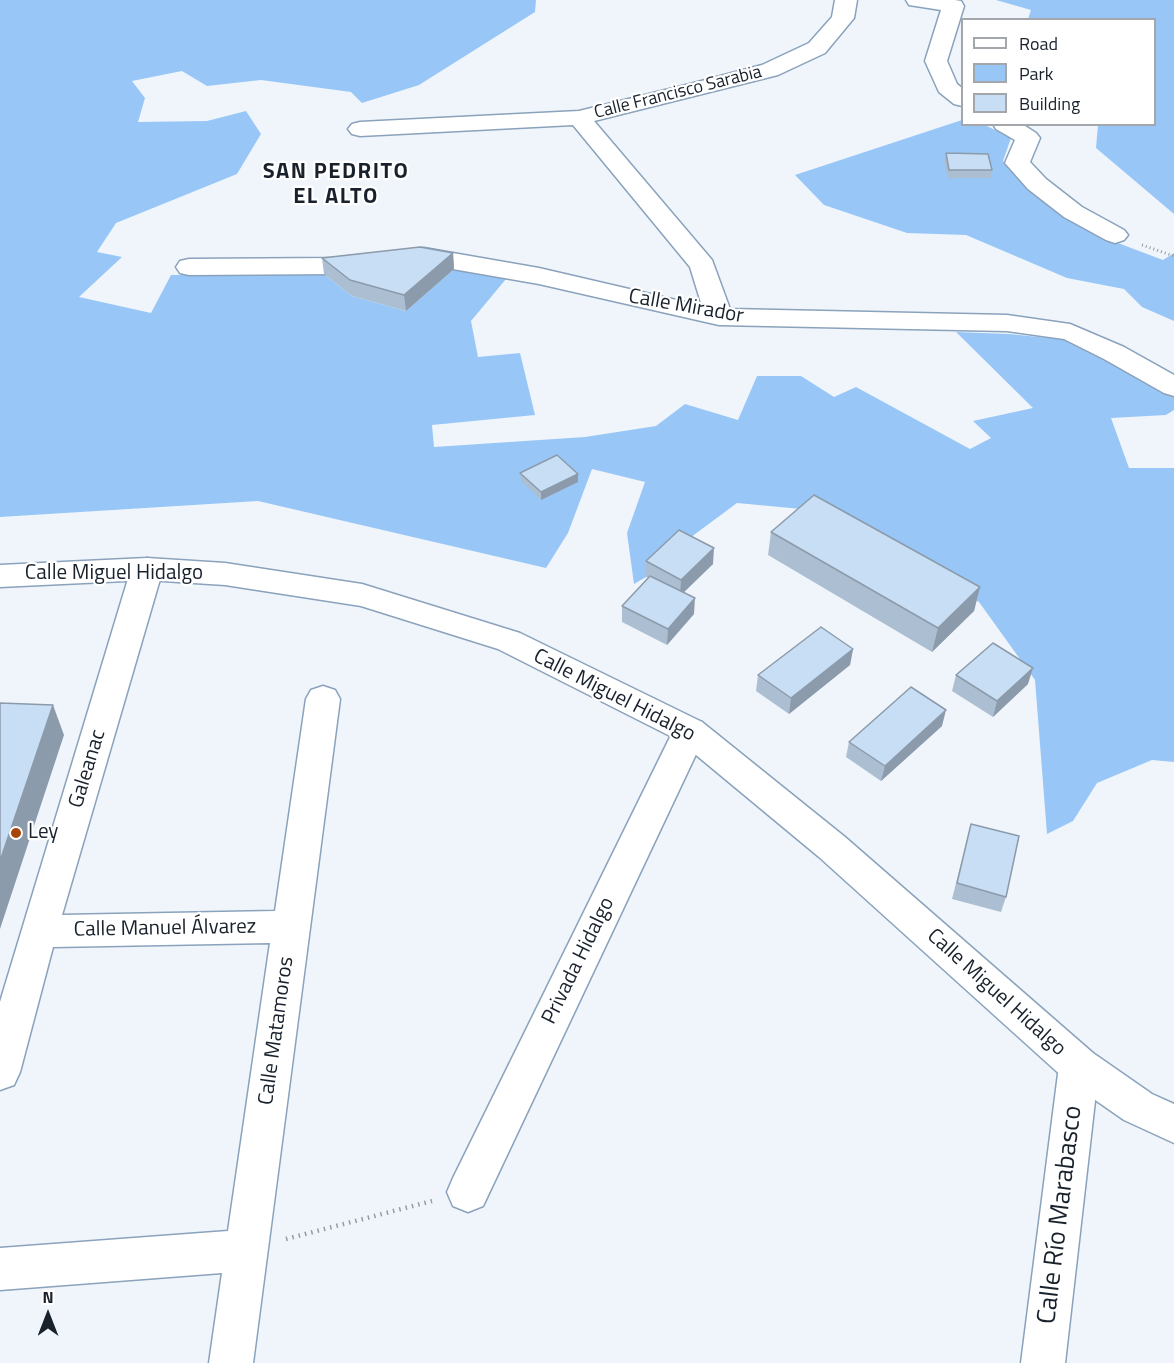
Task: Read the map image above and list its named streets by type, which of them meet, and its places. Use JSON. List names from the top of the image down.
{
  "streets": {
    "street": [
      "Calle Francisco Sarabia",
      "Calle Mirador",
      "Calle Miguel Hidalgo",
      "Galeanac",
      "Calle Manuel Álvarez",
      "Privada Hidalgo",
      "Calle Matamoros",
      "Calle Río Marabasco"
    ]
  },
  "crossings": [
    ["Calle Francisco Sarabia", "Calle Mirador"],
    ["Calle Miguel Hidalgo", "Galeanac"],
    ["Calle Miguel Hidalgo", "Privada Hidalgo"],
    ["Calle Miguel Hidalgo", "Calle Río Marabasco"],
    ["Galeanac", "Calle Manuel Álvarez"],
    ["Calle Manuel Álvarez", "Calle Matamoros"]
  ],
  "districts": ["SAN PEDRITO EL ALTO"],
  "places": ["Ley"],
  "legend": ["Road", "Park", "Building"],
  "north": "top"
}
